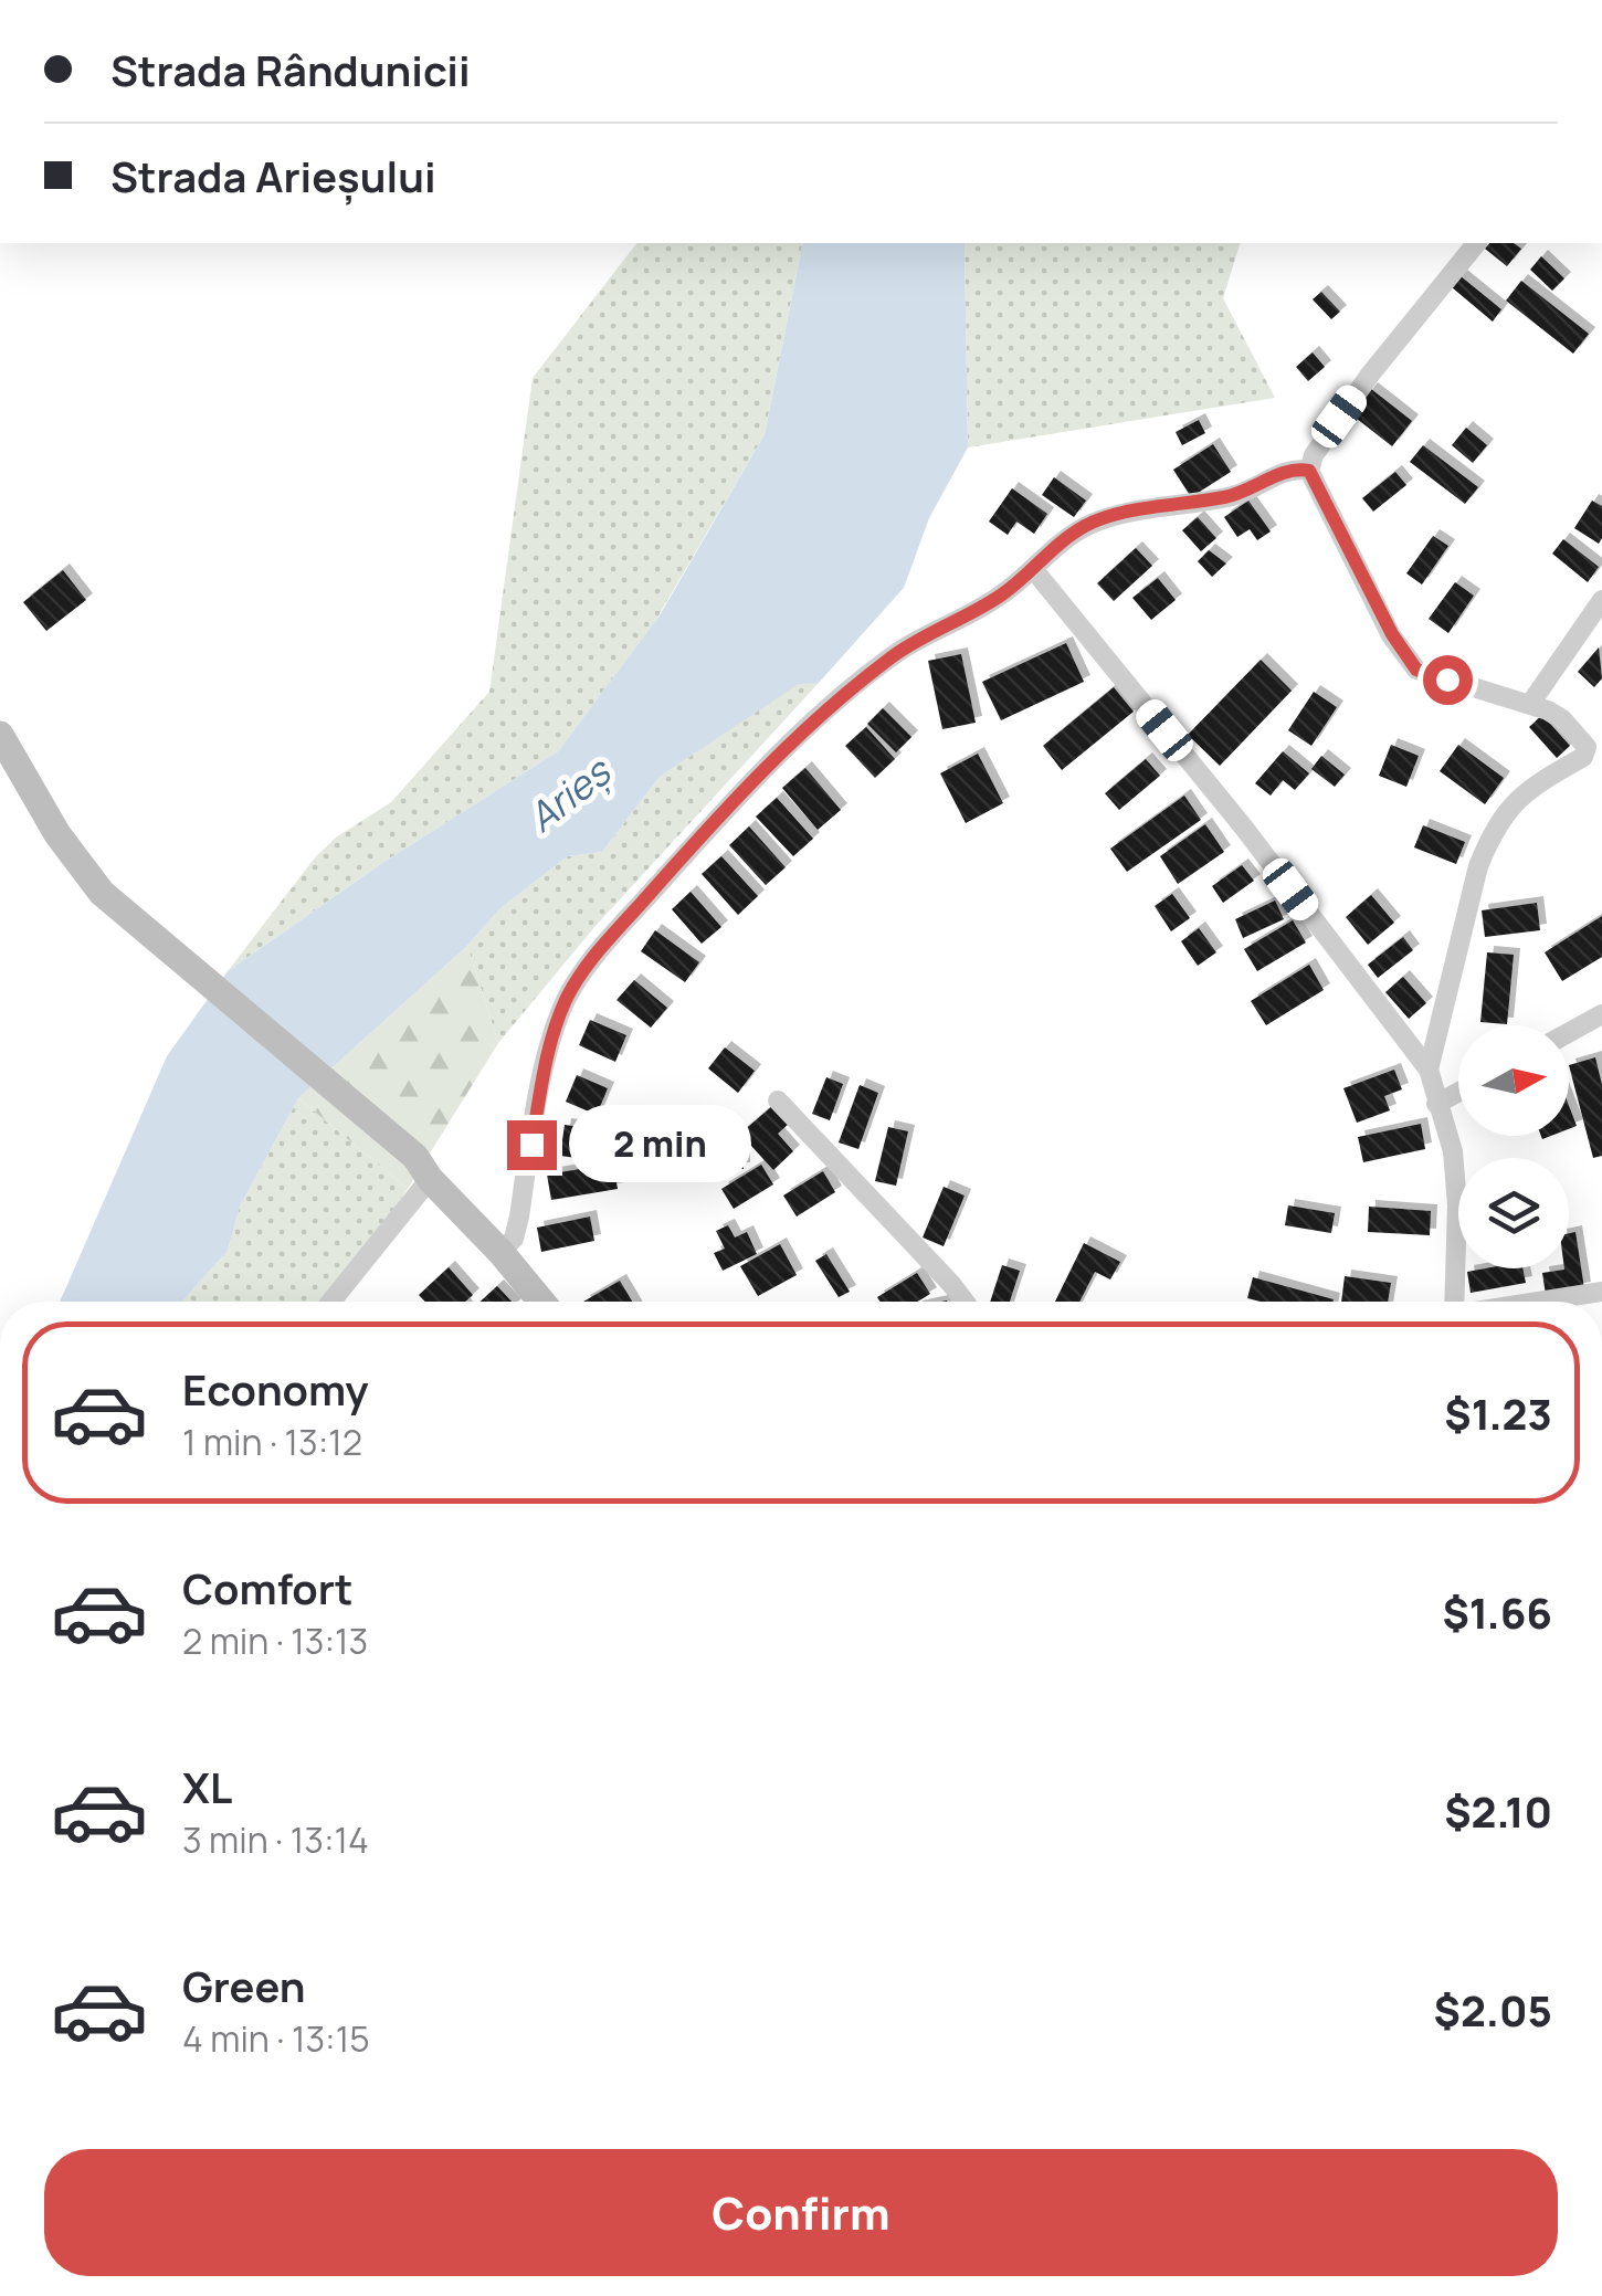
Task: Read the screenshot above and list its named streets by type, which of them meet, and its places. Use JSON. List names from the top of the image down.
{
  "water": ["Arieș"],
  "north": "right",
  "page": {
    "banner": ["Strada Rândunicii", "Strada Arieșului"],
    "bubble": "2 min",
    "list": [
      {
        "name": "Economy",
        "note": "1 min · 13:12",
        "value": "$1.23"
      },
      {
        "name": "Comfort",
        "note": "2 min · 13:13",
        "value": "$1.66"
      },
      {
        "name": "XL",
        "note": "3 min · 13:14",
        "value": "$2.10"
      },
      {
        "name": "Green",
        "note": "4 min · 13:15",
        "value": "$2.05"
      }
    ],
    "buttons": "Confirm"
  }
}
